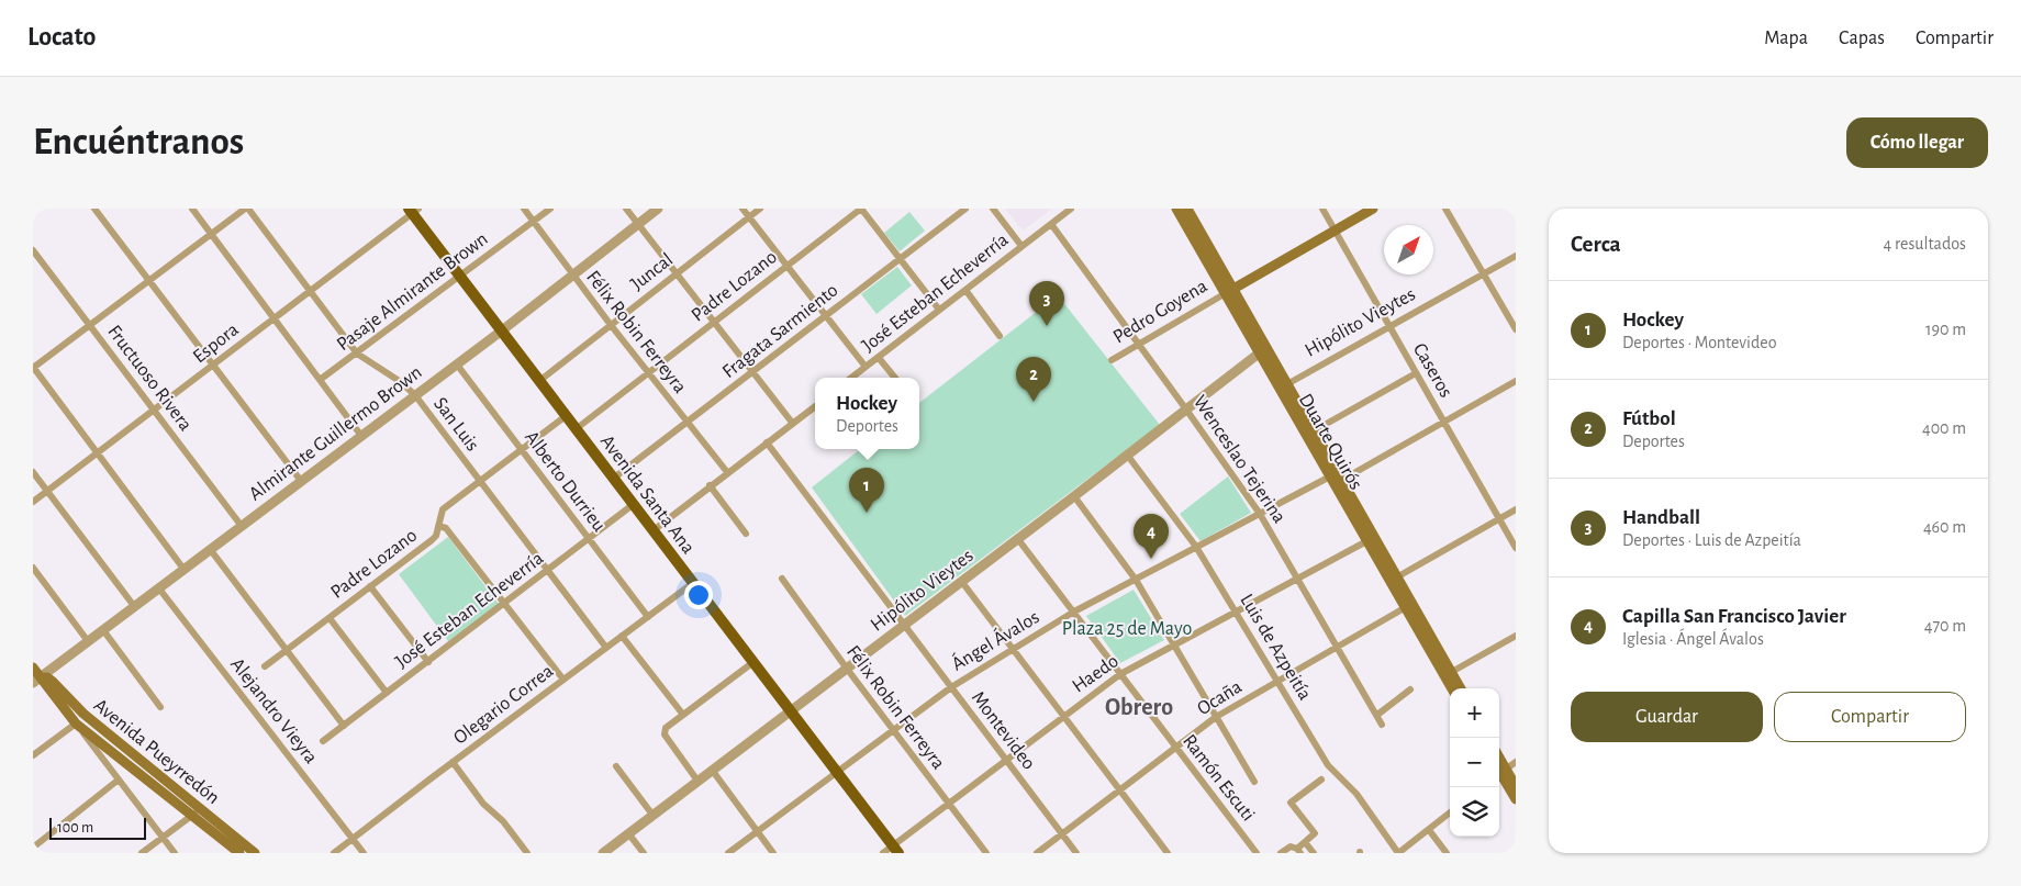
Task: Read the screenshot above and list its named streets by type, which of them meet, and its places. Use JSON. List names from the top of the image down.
{
  "streets": {
    "main road": [
      "Pedro Goyena",
      "Duarte Quirós",
      "Avenida Santa Ana",
      "Avenida Pueyrredón"
    ],
    "street": [
      "Juncal",
      "Padre Lozano",
      "Pasaje Almirante Brown",
      "José Esteban Echeverría",
      "Hipólito Vieytes",
      "Fragata Sarmiento",
      "Félix Robin Ferreyra",
      "Espora",
      "Caseros",
      "Fructuoso Rivera",
      "San Luis",
      "Almirante Guillermo Brown",
      "Wenceslao Tejerina",
      "Alberto Durrieu",
      "Ángel Ávalos",
      "Luis de Azpeitía",
      "Haedo",
      "Ocaña",
      "Olegario Correa",
      "Alejandro Vieyra",
      "Montevideo",
      "Ramón Escuti"
    ]
  },
  "crossings": [
    ["Juncal", "Félix Robin Ferreyra"],
    ["Juncal", "Avenida Santa Ana"],
    ["Padre Lozano", "Félix Robin Ferreyra"],
    ["Padre Lozano", "San Luis"],
    ["Padre Lozano", "Alberto Durrieu"],
    ["Padre Lozano", "Avenida Santa Ana"],
    ["Pasaje Almirante Brown", "Félix Robin Ferreyra"],
    ["Pasaje Almirante Brown", "San Luis"],
    ["Pasaje Almirante Brown", "Avenida Santa Ana"],
    ["José Esteban Echeverría", "San Luis"],
    ["José Esteban Echeverría", "Wenceslao Tejerina"],
    ["José Esteban Echeverría", "Alberto Durrieu"],
    ["José Esteban Echeverría", "Avenida Santa Ana"],
    ["Pedro Goyena", "Caseros"],
    ["Pedro Goyena", "Duarte Quirós"],
    ["Pedro Goyena", "Wenceslao Tejerina"],
    ["Hipólito Vieytes", "Félix Robin Ferreyra"],
    ["Hipólito Vieytes", "Caseros"],
    ["Hipólito Vieytes", "Duarte Quirós"],
    ["Hipólito Vieytes", "Wenceslao Tejerina"],
    ["Hipólito Vieytes", "Avenida Santa Ana"],
    ["Hipólito Vieytes", "Luis de Azpeitía"],
    ["Hipólito Vieytes", "Montevideo"],
    ["Hipólito Vieytes", "Ramón Escuti"],
    ["Fragata Sarmiento", "Félix Robin Ferreyra"],
    ["Fragata Sarmiento", "Avenida Santa Ana"],
    ["Félix Robin Ferreyra", "Almirante Guillermo Brown"],
    ["Félix Robin Ferreyra", "Ángel Ávalos"],
    ["Félix Robin Ferreyra", "Haedo"],
    ["Espora", "Fructuoso Rivera"],
    ["Espora", "San Luis"],
    ["Espora", "Avenida Santa Ana"],
    ["Fructuoso Rivera", "Almirante Guillermo Brown"],
    ["San Luis", "Almirante Guillermo Brown"],
    ["San Luis", "Olegario Correa"],
    ["Almirante Guillermo Brown", "Alberto Durrieu"],
    ["Almirante Guillermo Brown", "Avenida Santa Ana"],
    ["Almirante Guillermo Brown", "Alejandro Vieyra"],
    ["Almirante Guillermo Brown", "Avenida Pueyrredón"],
    ["Duarte Quirós", "Ángel Ávalos"],
    ["Duarte Quirós", "Haedo"],
    ["Duarte Quirós", "Ocaña"],
    ["Wenceslao Tejerina", "Ángel Ávalos"],
    ["Wenceslao Tejerina", "Haedo"],
    ["Wenceslao Tejerina", "Ocaña"],
    ["Alberto Durrieu", "Olegario Correa"],
    ["Avenida Santa Ana", "Ángel Ávalos"],
    ["Avenida Santa Ana", "Haedo"],
    ["Avenida Santa Ana", "Olegario Correa"],
    ["Ángel Ávalos", "Luis de Azpeitía"],
    ["Ángel Ávalos", "Montevideo"],
    ["Ángel Ávalos", "Ramón Escuti"],
    ["Luis de Azpeitía", "Haedo"],
    ["Luis de Azpeitía", "Ocaña"],
    ["Haedo", "Montevideo"],
    ["Haedo", "Ramón Escuti"],
    ["Ocaña", "Montevideo"],
    ["Ocaña", "Ramón Escuti"],
    ["Olegario Correa", "Alejandro Vieyra"]
  ],
  "districts": ["Obrero"],
  "parks": ["Plaza 25 de Mayo"],
  "scale_bar": "100 m",
  "north": "top right",
  "page": {
    "header": "Locato",
    "nav": ["Mapa", "Capas", "Compartir"],
    "buttons": [
      "Cómo llegar",
      ["Guardar", "Compartir"]
    ],
    "title": "Encuéntranos",
    "heading": ["Cerca", "4 resultados"],
    "list": [
      {
        "mark": "1",
        "name": "Hockey",
        "note": "Deportes · Montevideo",
        "value": "190 m"
      },
      {
        "mark": "2",
        "name": "Fútbol",
        "note": "Deportes",
        "value": "400 m"
      },
      {
        "mark": "3",
        "name": "Handball",
        "note": "Deportes · Luis de Azpeitía",
        "value": "460 m"
      },
      {
        "mark": "4",
        "name": "Capilla San Francisco Javier",
        "note": "Iglesia · Ángel Ávalos",
        "value": "470 m"
      }
    ],
    "pins": [
      "3",
      "2",
      "1",
      "4"
    ],
    "popup": ["Hockey", "Deportes"],
    "map_buttons": ["+", "−"],
    "scale": "100 m"
  }
}
